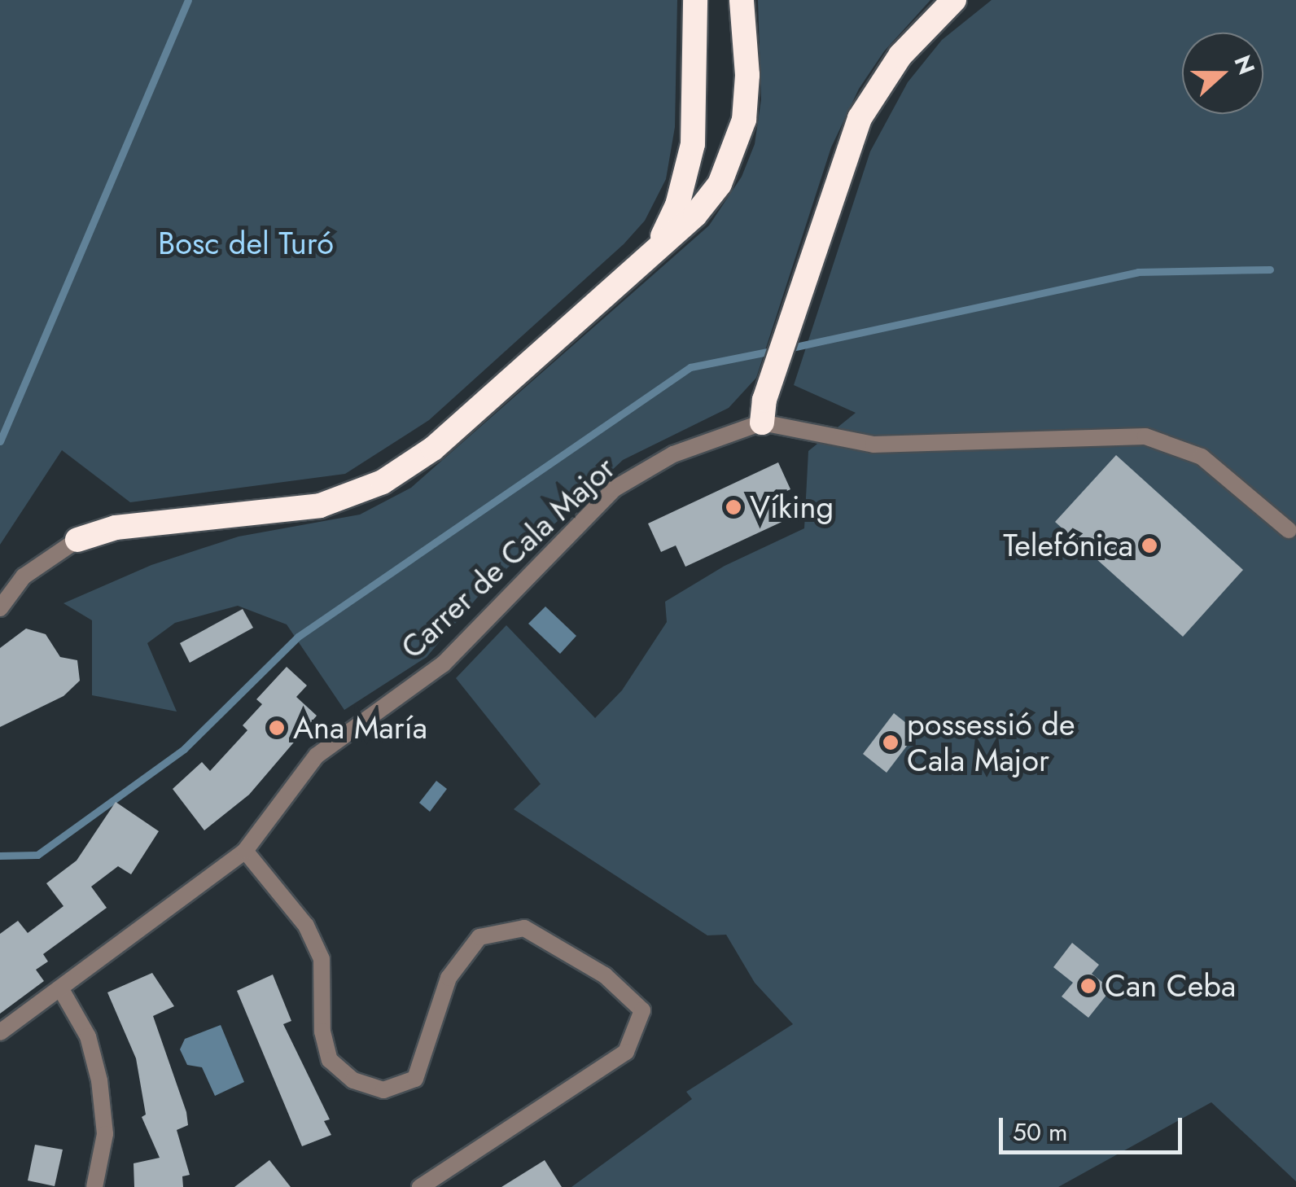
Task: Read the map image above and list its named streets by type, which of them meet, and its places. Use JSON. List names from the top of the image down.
{
  "streets": {
    "street": ["Carrer de Cala Major"]
  },
  "parks": ["Bosc del Turó"],
  "places": [
    "Víking",
    "Telefónica",
    "Ana María",
    "possessió de Cala Major",
    "Can Ceba"
  ],
  "scale_bar": "50 m",
  "north": "right"
}
